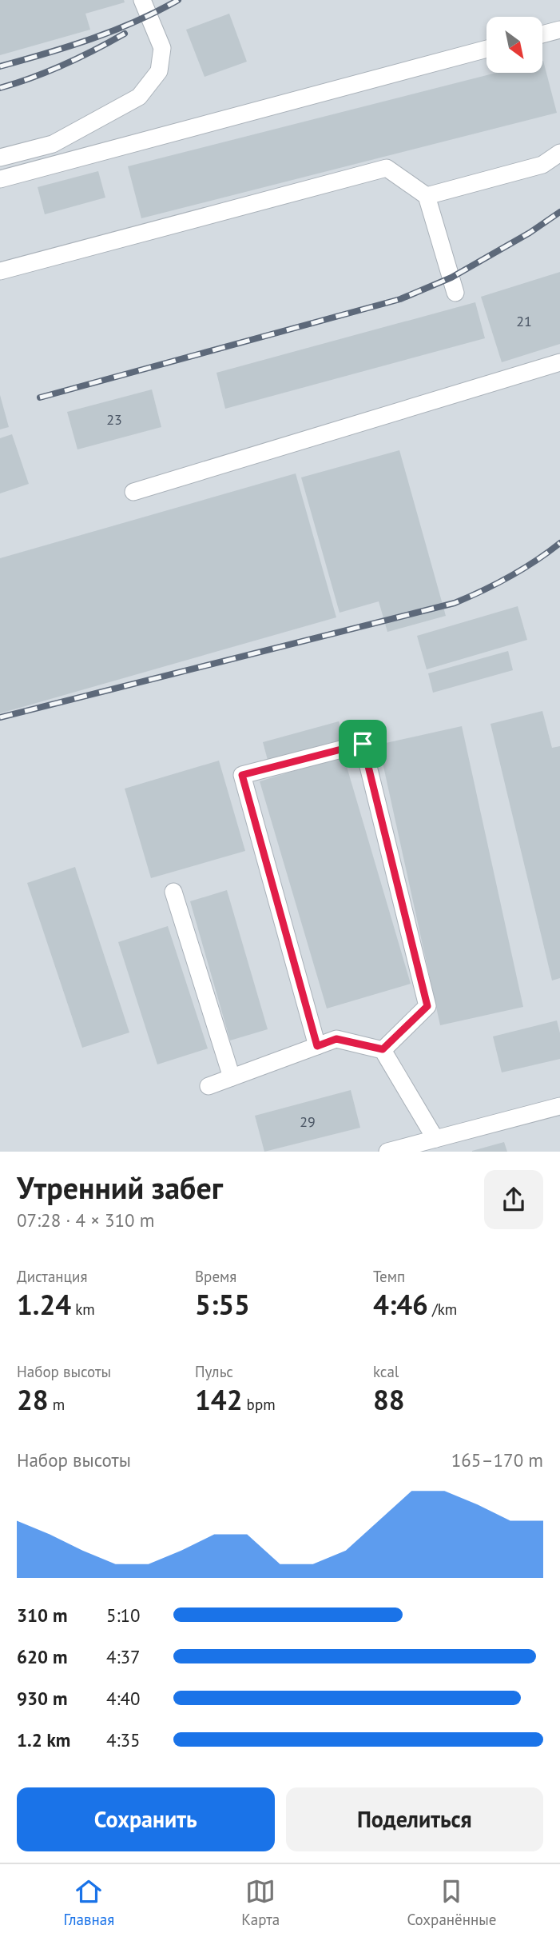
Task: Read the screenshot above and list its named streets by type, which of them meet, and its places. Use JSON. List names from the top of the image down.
{
  "house_numbers": ["21", "23", "29"],
  "north": "bottom right",
  "page": {
    "heading": ["Утренний забег", "07:28 · 4 × 310 m"],
    "stats": [
      ["Дистанция", "1.24 km"],
      ["Время", "5:55"],
      ["Темп", "4:46 /km"],
      ["Набор высоты", "28 m"],
      ["Пульс", "142 bpm"],
      ["kcal", "88"]
    ],
    "chart": ["Набор высоты", "165–170 m"],
    "list": [
      {
        "name": "310 m",
        "note": "5:10"
      },
      {
        "name": "620 m",
        "note": "4:37"
      },
      {
        "name": "930 m",
        "note": "4:40"
      },
      {
        "name": "1.2 km",
        "note": "4:35"
      }
    ],
    "buttons": ["Сохранить", "Поделиться"],
    "tabs": ["Главная", "Карта", "Сохранённые"]
  }
}
